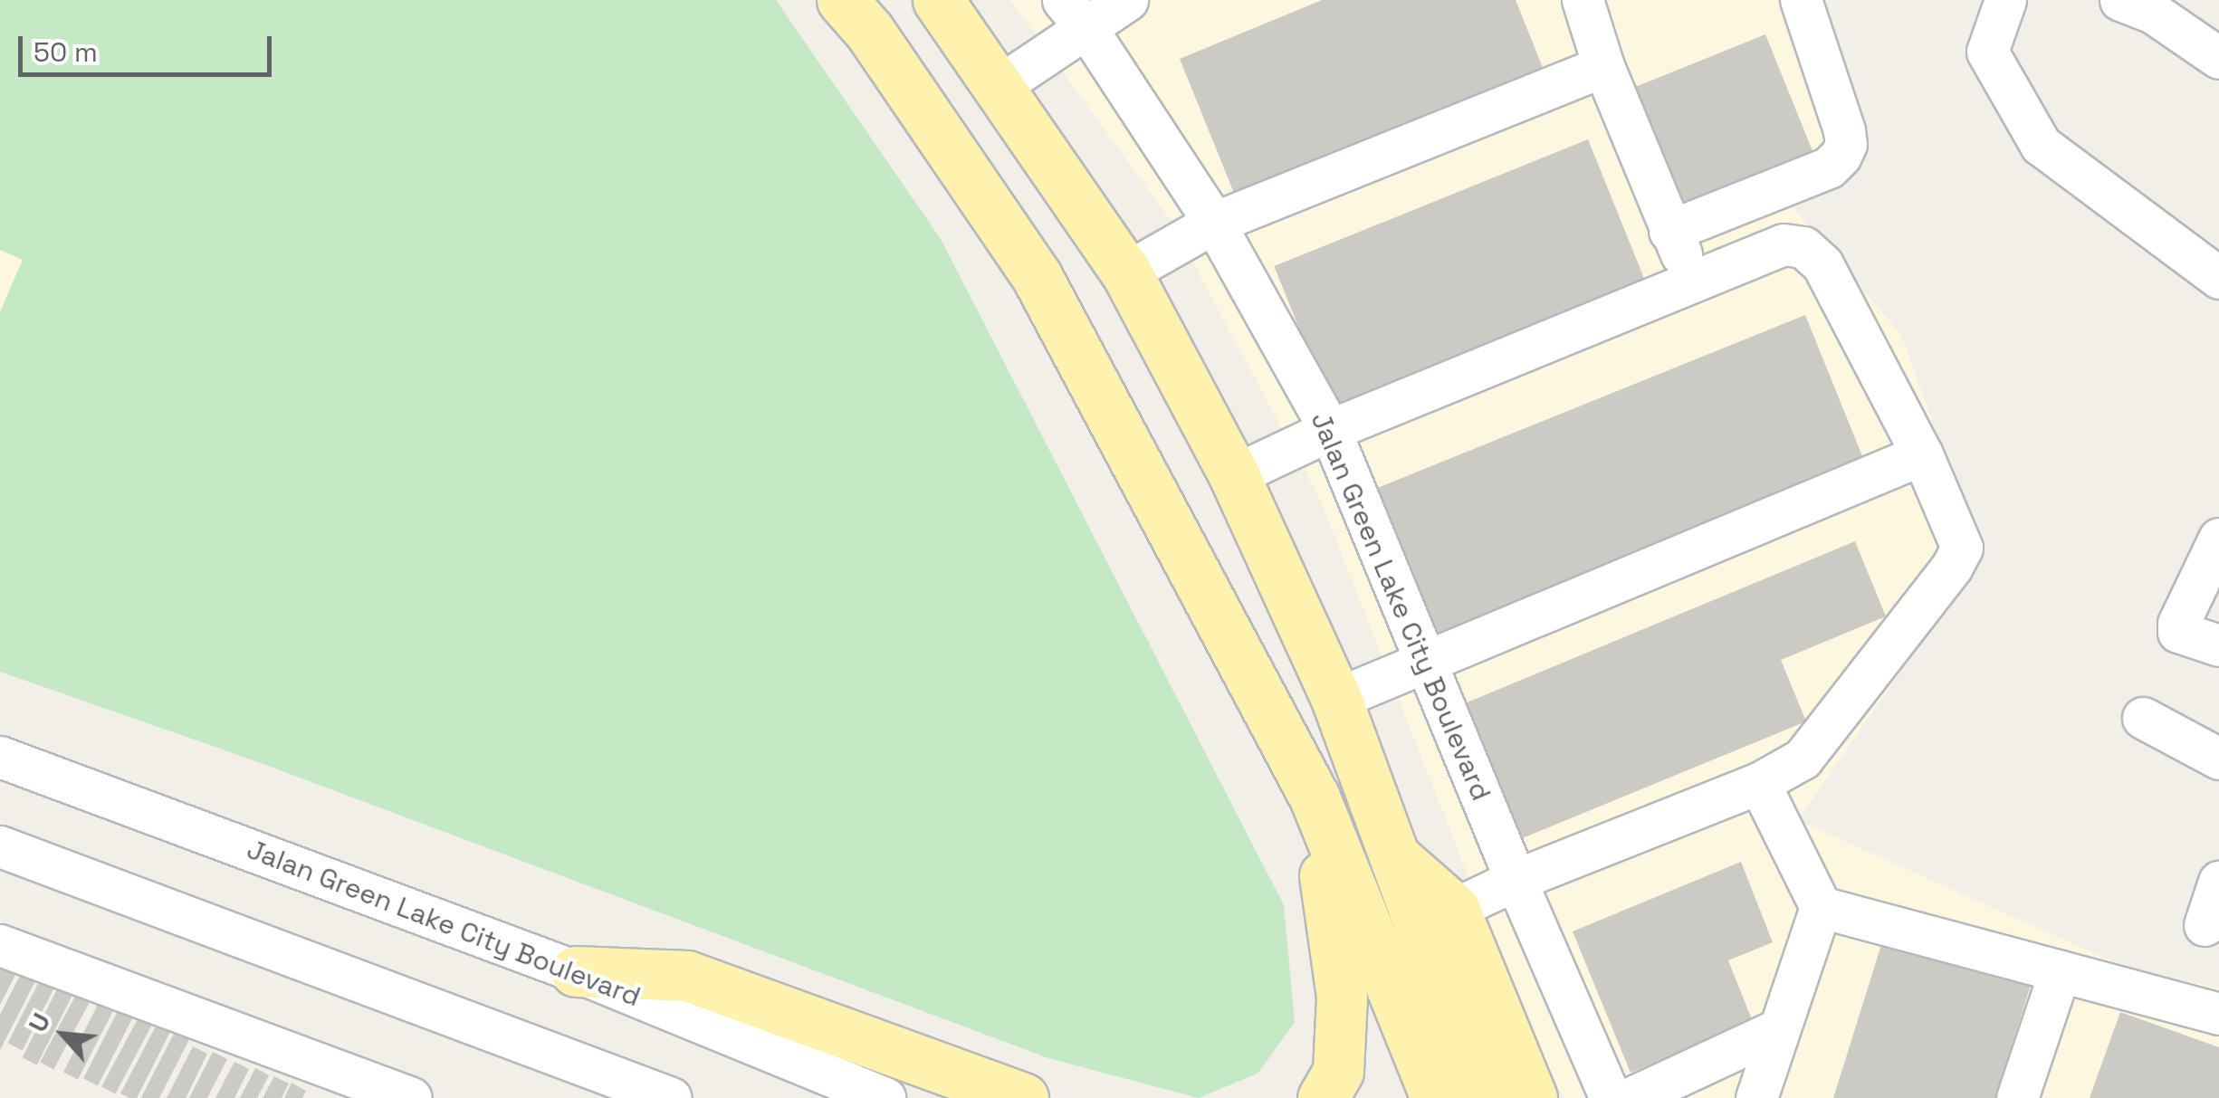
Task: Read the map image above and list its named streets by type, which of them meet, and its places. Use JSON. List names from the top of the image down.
{
  "streets": {
    "street": ["Jalan Green Lake City Boulevard"]
  },
  "scale_bar": "50 m",
  "north": "top left"
}
